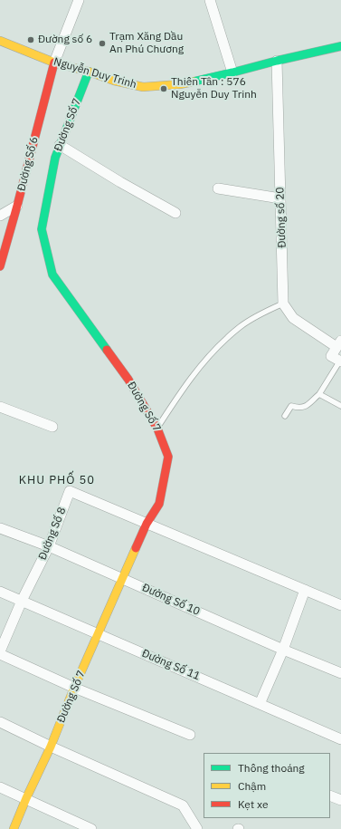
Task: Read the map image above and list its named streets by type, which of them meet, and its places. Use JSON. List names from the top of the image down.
{
  "streets": {
    "street": [
      "Nguyễn Duy Trinh",
      "Đường Số 7",
      "Đường Số 6",
      "Đường số 20",
      "Đường Số 8",
      "Đường Số 10",
      "Đường Số 11"
    ]
  },
  "crossings": [
    ["Nguyễn Duy Trinh", "Đường Số 7"],
    ["Nguyễn Duy Trinh", "Đường Số 6"],
    ["Nguyễn Duy Trinh", "Đường số 20"],
    ["Đường Số 7", "Đường Số 8"],
    ["Đường Số 7", "Đường Số 10"],
    ["Đường Số 7", "Đường Số 11"],
    ["Đường Số 8", "Đường Số 10"],
    ["Đường Số 8", "Đường Số 11"]
  ],
  "districts": ["KHU PHỐ 50"],
  "places": ["Đường số 6", "Trạm Xăng Dầu An Phú Chương", "Thiên Tân : 576 Nguyễn Duy Trinh"],
  "legend": ["Thông thoáng", "Chậm", "Kẹt xe"]
}
